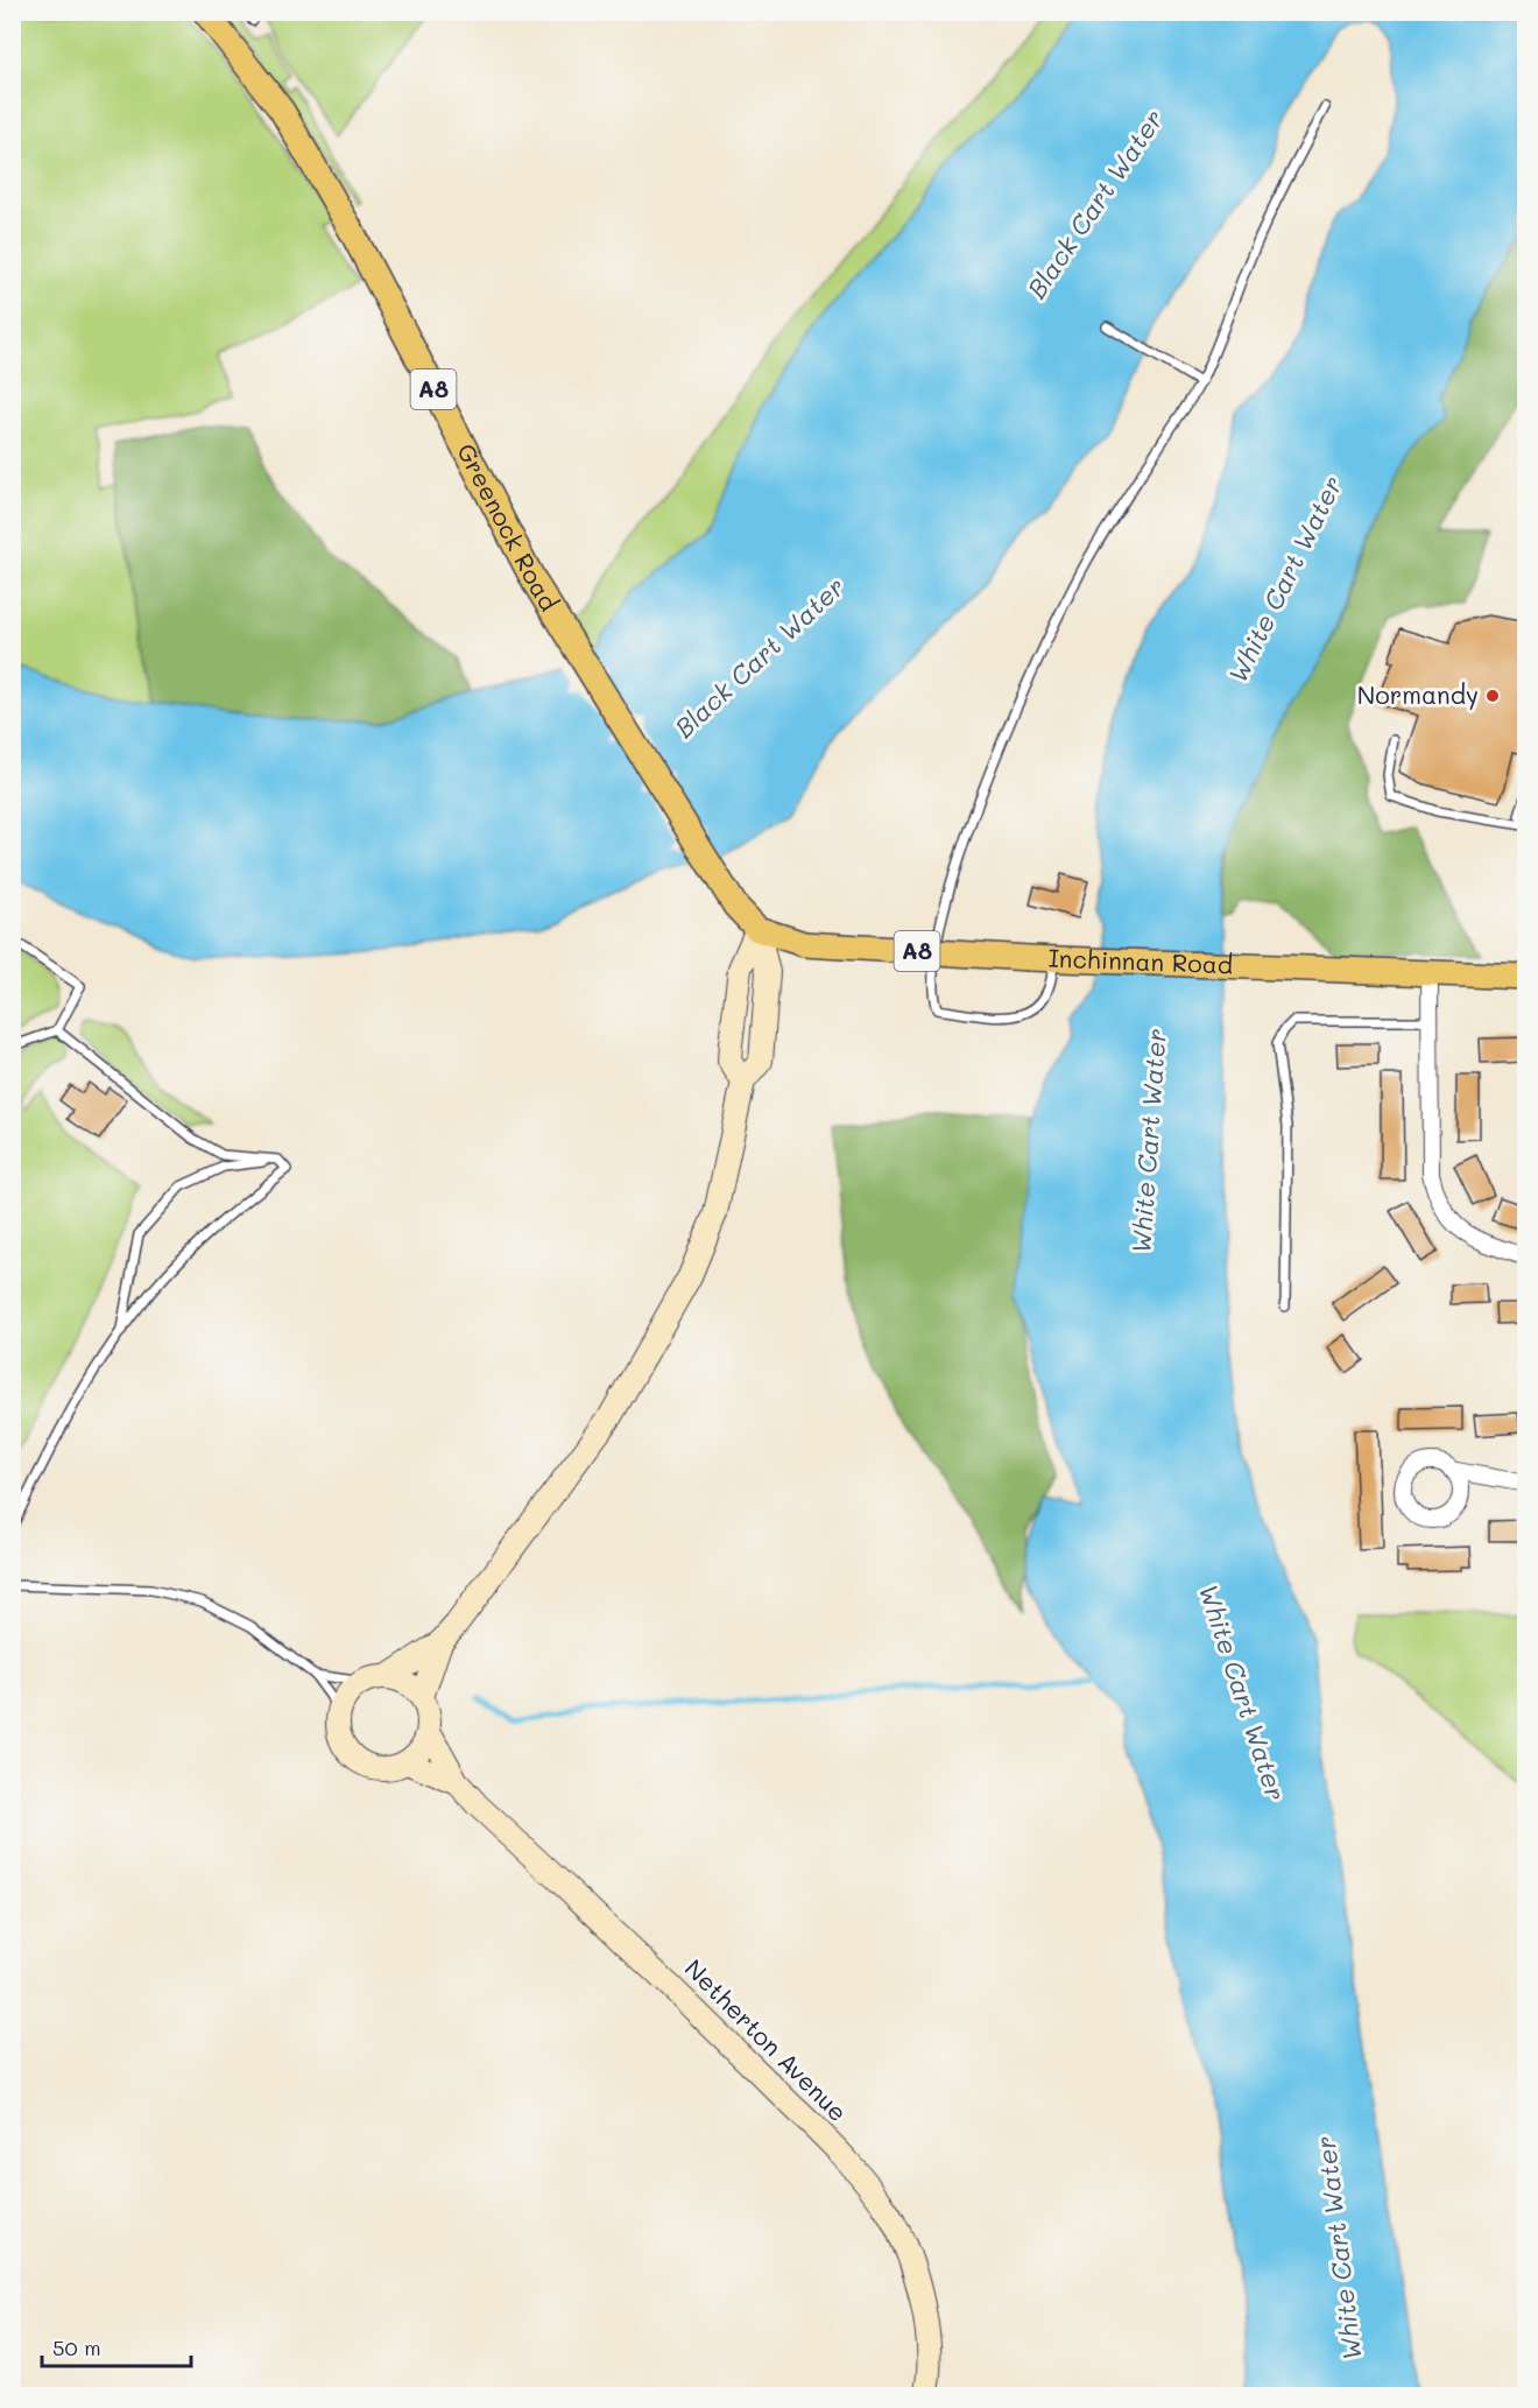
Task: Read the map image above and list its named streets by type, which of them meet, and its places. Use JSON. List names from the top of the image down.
{
  "streets": {
    "main road": ["A8", "Greenock Road", "Inchinnan Road"],
    "street": ["Netherton Avenue"]
  },
  "crossings": [
    ["Greenock Road", "Inchinnan Road"]
  ],
  "water": ["Black Cart Water", "White Cart Water"],
  "places": ["Normandy"],
  "scale_bar": "50 m"
}
